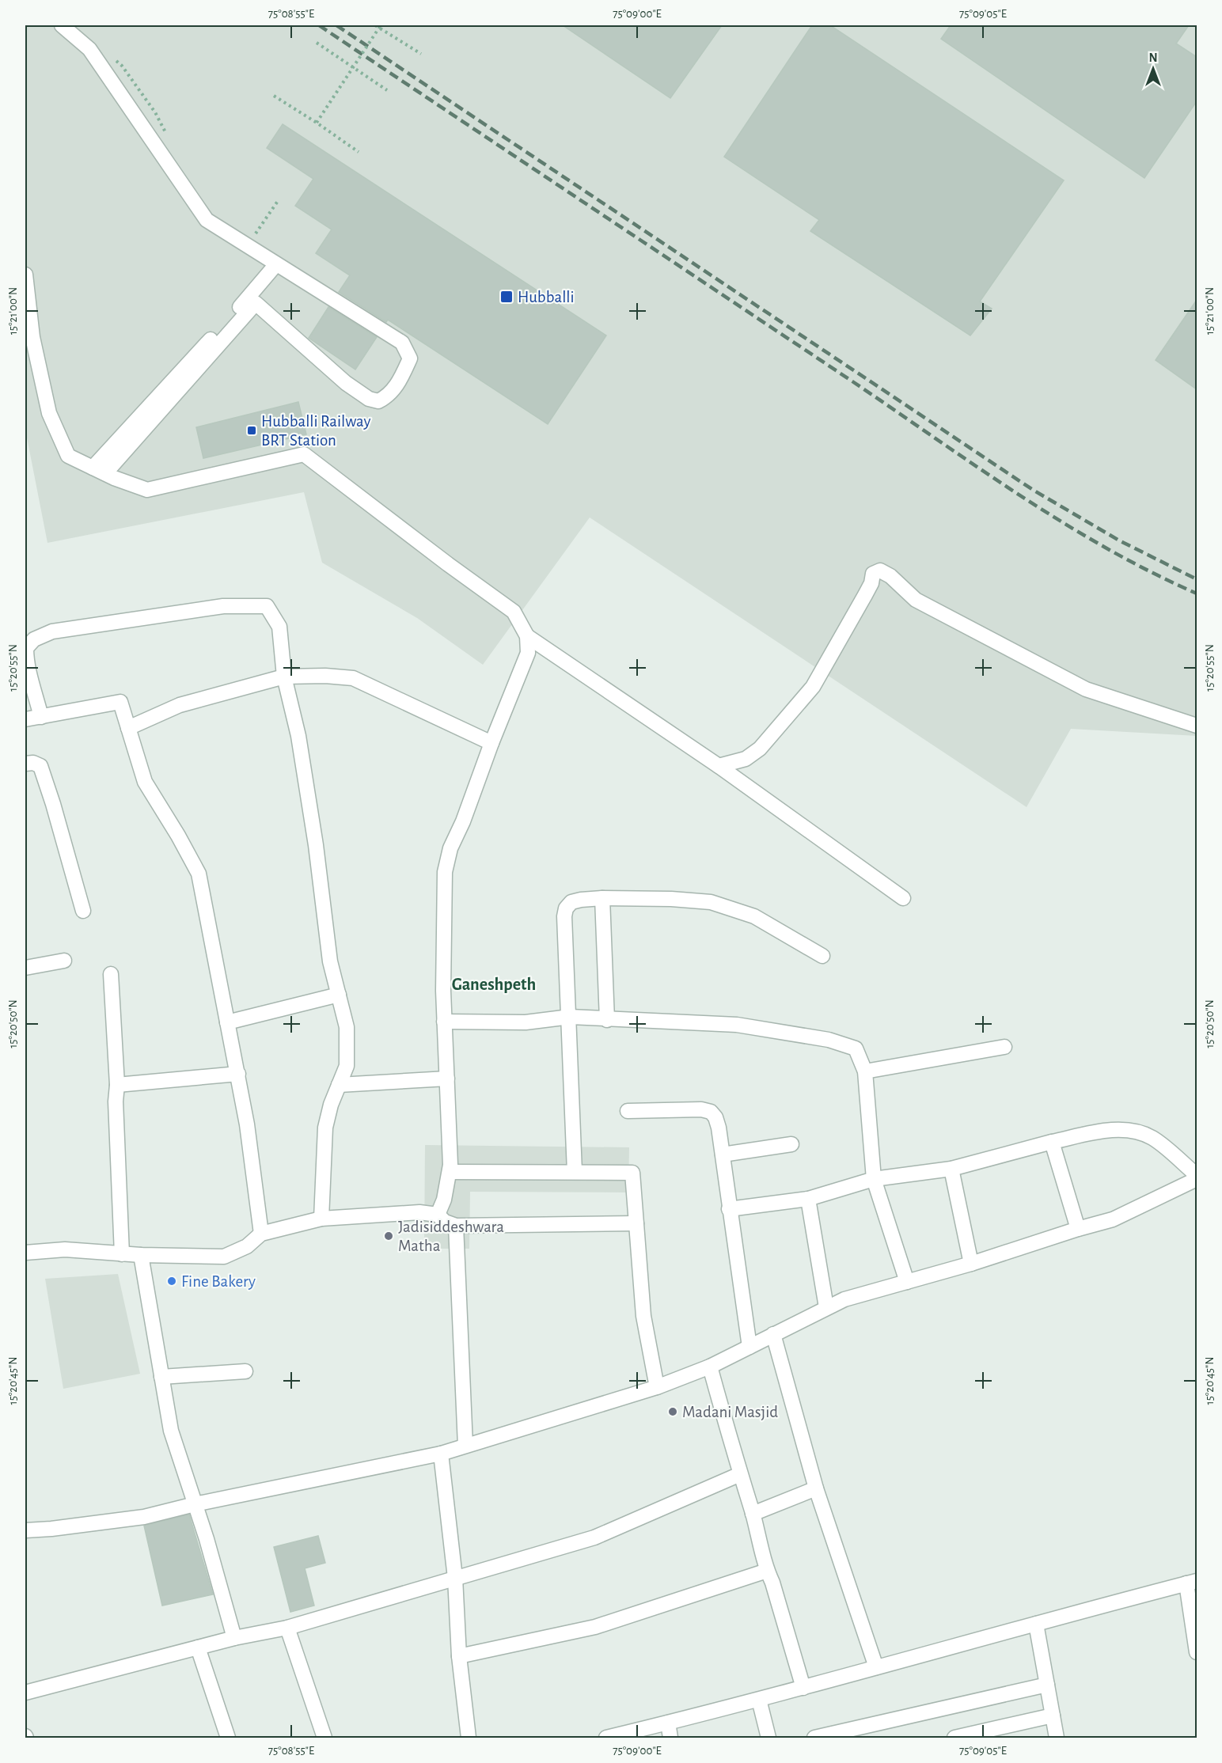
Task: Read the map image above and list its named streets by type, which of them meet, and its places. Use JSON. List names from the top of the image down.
{
  "districts": ["Ganeshpeth"],
  "places": {
    "transit": ["Hubballi", "Hubballi Railway BRT Station"],
    "other": ["Jadisiddeshwara Matha", "Fine Bakery", "Madani Masjid"]
  },
  "north": "top",
  "coordinates": [
    "75°08'55\"E",
    "75°09'00\"E",
    "75°09'05\"E",
    "15°21'00\"N",
    "15°20'55\"N",
    "15°20'50\"N",
    "15°20'45\"N"
  ]
}
